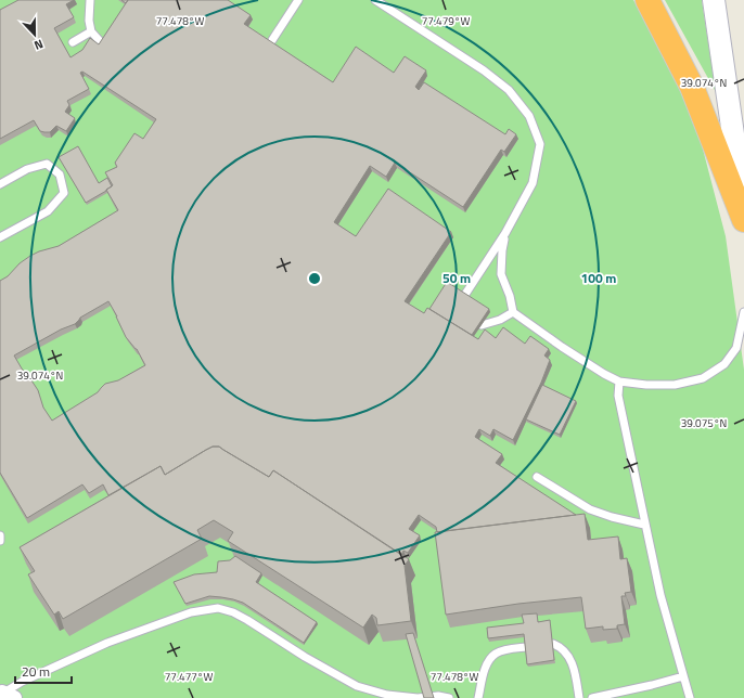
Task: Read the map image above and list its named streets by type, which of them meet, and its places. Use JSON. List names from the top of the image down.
{
  "scale_bar": "20 m",
  "north": "bottom",
  "coordinates": [
    "77.478°W",
    "77.479°W",
    "39.074°N",
    "39.075°N",
    "77.477°W"
  ],
  "rings": ["50 m", "100 m"]
}
